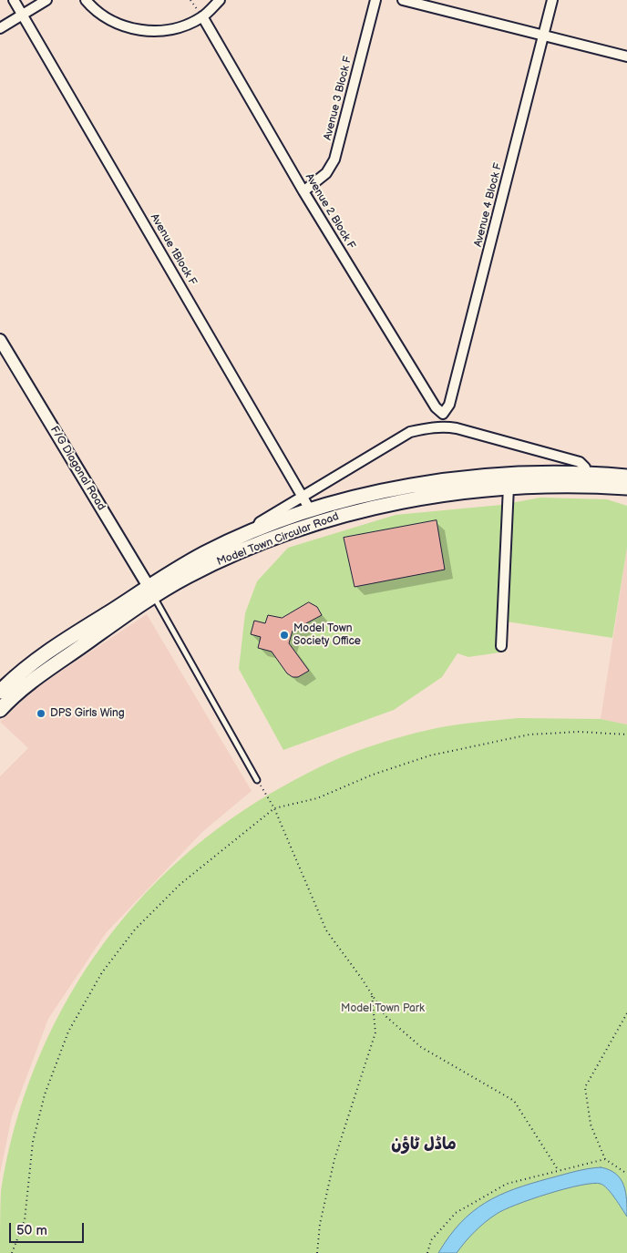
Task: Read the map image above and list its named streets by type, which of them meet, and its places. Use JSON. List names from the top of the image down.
{
  "streets": {
    "main road": ["Model Town Circular Road"],
    "street": [
      "Avenue 3 Block F",
      "Avenue 4 Block F",
      "Avenue 2 Block F",
      "Avenue 1Block F",
      "F/G Diagonal Road"
    ]
  },
  "crossings": [
    ["Avenue 3 Block F", "Avenue 2 Block F"],
    ["Avenue 4 Block F", "Avenue 2 Block F"],
    ["Avenue 1Block F", "Model Town Circular Road"],
    ["F/G Diagonal Road", "Model Town Circular Road"]
  ],
  "districts": ["ماڈل ٹاؤن"],
  "parks": ["Model Town Park"],
  "places": ["Model Town Society Office", "DPS Girls Wing"],
  "scale_bar": "50 m"
}
